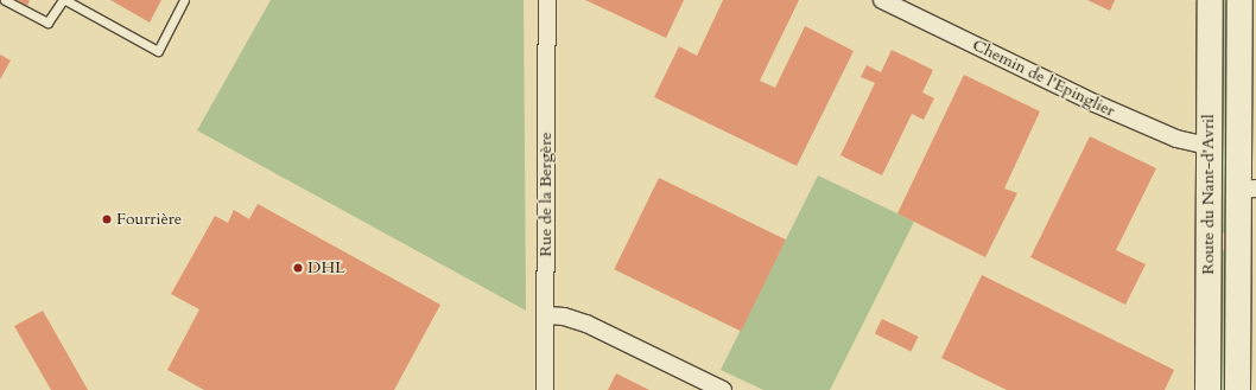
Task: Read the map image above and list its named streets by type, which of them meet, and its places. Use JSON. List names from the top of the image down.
{
  "streets": {
    "main road": ["Route du Nant-d'Avril"],
    "street": ["Chemin de l'Epinglier", "Rue de la Bergère"]
  },
  "crossings": [
    ["Chemin de l'Epinglier", "Route du Nant-d'Avril"]
  ],
  "places": ["Fourrière", "DHL"]
}
